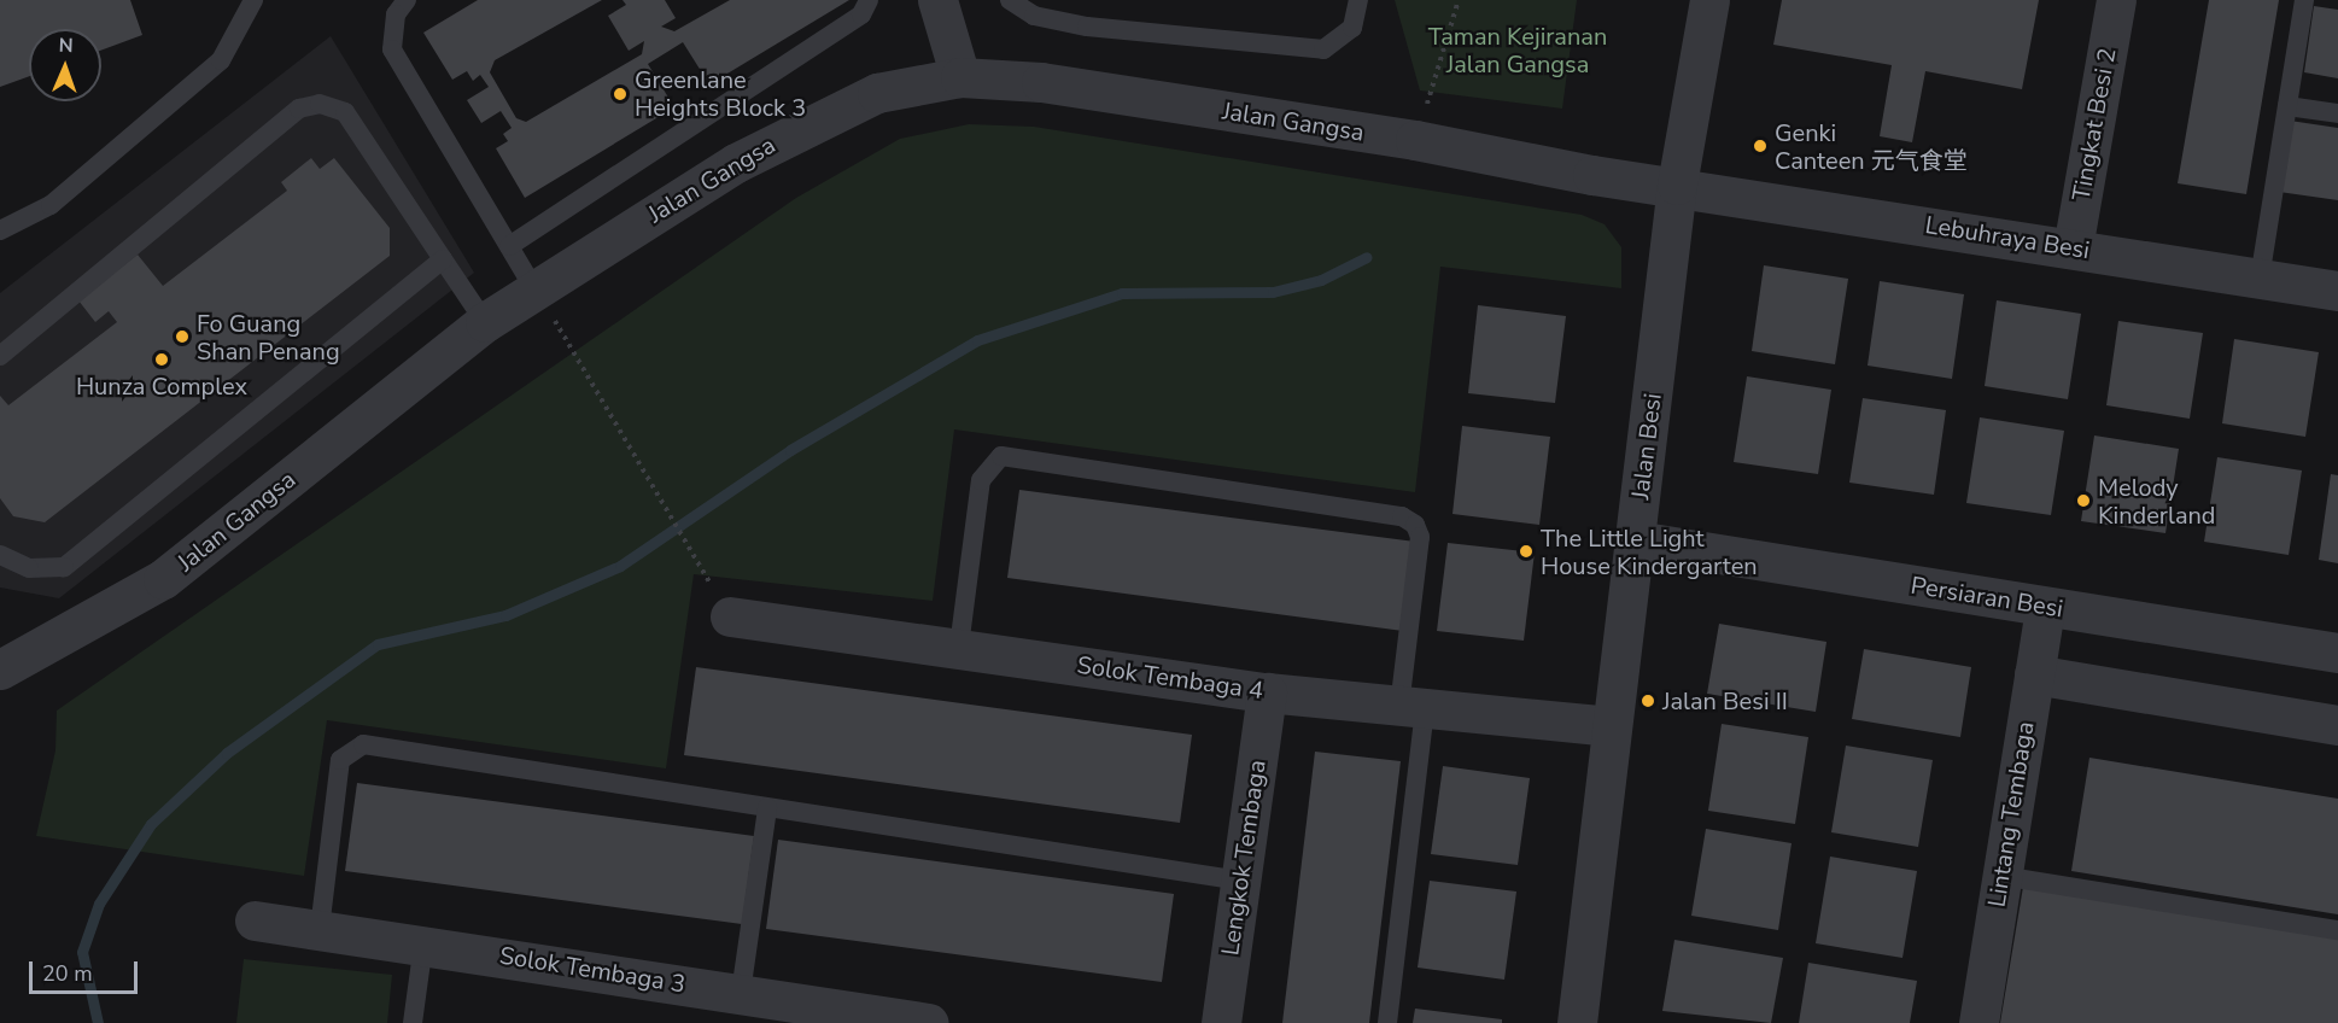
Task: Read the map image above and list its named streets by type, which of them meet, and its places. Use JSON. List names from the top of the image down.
{
  "streets": {
    "street": [
      "Jalan Gangsa",
      "Tingkat Besi 2",
      "Lebuhraya Besi",
      "Jalan Besi",
      "Persiaran Besi",
      "Solok Tembaga 4",
      "Lintang Tembaga",
      "Lengkok Tembaga",
      "Solok Tembaga 3"
    ]
  },
  "crossings": [
    ["Jalan Gangsa", "Lebuhraya Besi"],
    ["Jalan Gangsa", "Jalan Besi"],
    ["Tingkat Besi 2", "Lebuhraya Besi"],
    ["Lebuhraya Besi", "Jalan Besi"],
    ["Jalan Besi", "Persiaran Besi"],
    ["Jalan Besi", "Solok Tembaga 4"],
    ["Persiaran Besi", "Lintang Tembaga"],
    ["Solok Tembaga 4", "Lengkok Tembaga"]
  ],
  "parks": ["Taman Kejiranan Jalan Gangsa"],
  "places": [
    "Greenlane Heights Block 3",
    "Genki Canteen 元气食堂",
    "Fo Guang Shan Penang",
    "Hunza Complex",
    "Melody Kinderland",
    "The Little Light House Kindergarten",
    "Jalan Besi II"
  ],
  "scale_bar": "20 m",
  "north": "top"
}
